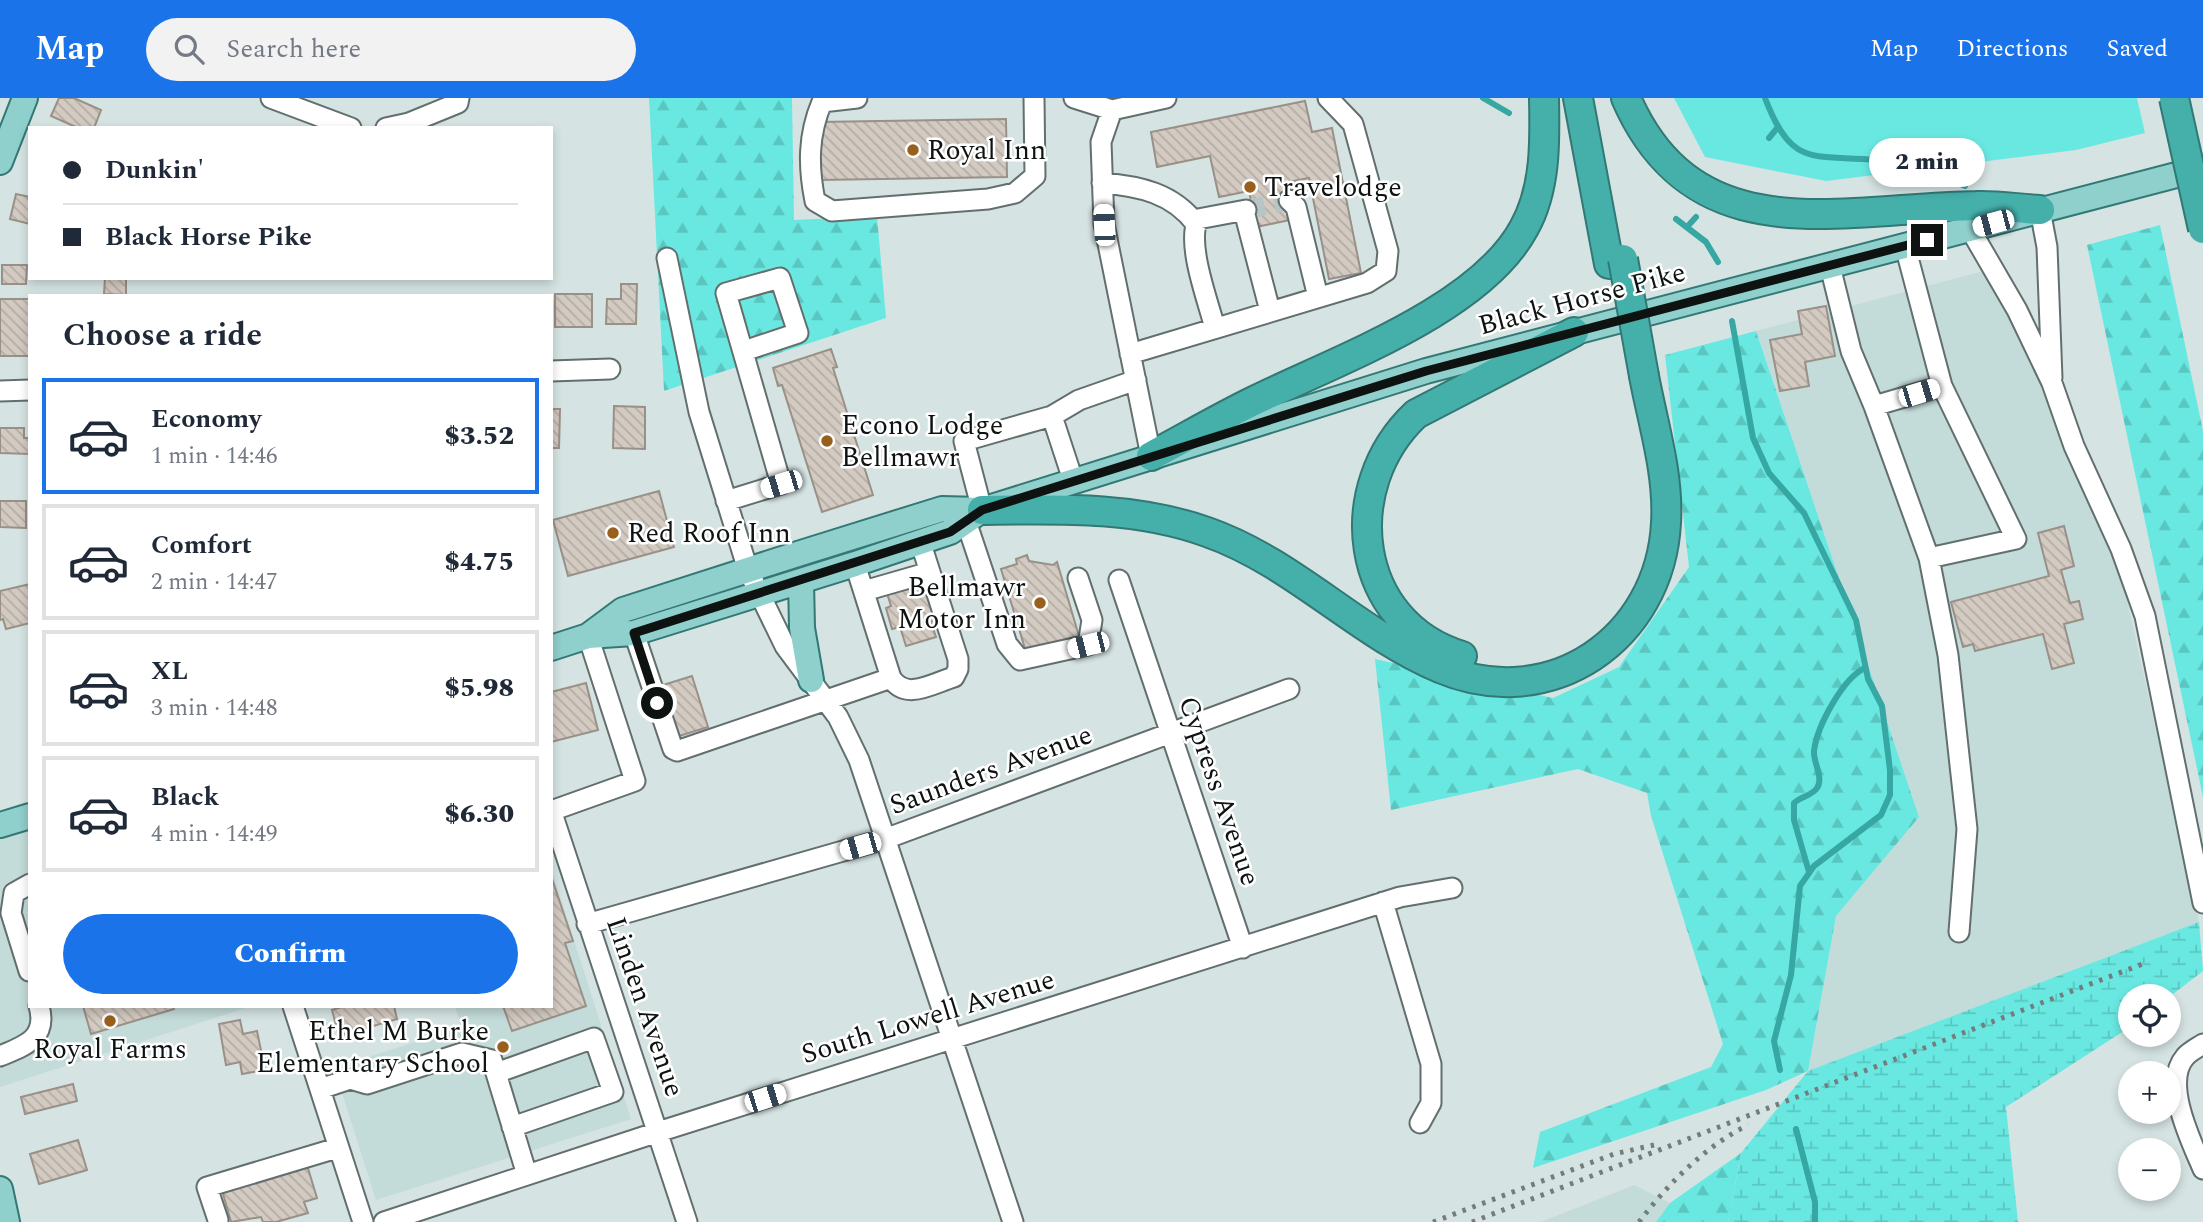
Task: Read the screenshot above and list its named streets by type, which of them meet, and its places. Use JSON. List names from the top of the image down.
{
  "streets": {
    "main road": ["Black Horse Pike"],
    "street": [
      "Saunders Avenue",
      "Cypress Avenue",
      "Linden Avenue",
      "South Lowell Avenue"
    ]
  },
  "crossings": [
    ["Saunders Avenue", "Cypress Avenue"],
    ["Saunders Avenue", "Linden Avenue"],
    ["Cypress Avenue", "South Lowell Avenue"],
    ["Linden Avenue", "South Lowell Avenue"]
  ],
  "places": [
    "Royal Inn",
    "Travelodge",
    "Econo Lodge Bellmawr",
    "Red Roof Inn",
    "Bellmawr Motor Inn",
    "Royal Farms",
    "Ethel M Burke Elementary School"
  ],
  "page": {
    "header": "Map",
    "search": "Search here",
    "nav": ["Map", "Directions", "Saved"],
    "banner": ["Dunkin'", "Black Horse Pike"],
    "bubble": "2 min",
    "heading": "Choose a ride",
    "list": [
      {
        "name": "Economy",
        "note": "1 min · 14:46",
        "value": "$3.52"
      },
      {
        "name": "Comfort",
        "note": "2 min · 14:47",
        "value": "$4.75"
      },
      {
        "name": "XL",
        "note": "3 min · 14:48",
        "value": "$5.98"
      },
      {
        "name": "Black",
        "note": "4 min · 14:49",
        "value": "$6.30"
      }
    ],
    "buttons": "Confirm",
    "map_buttons": ["+", "−"]
  }
}
